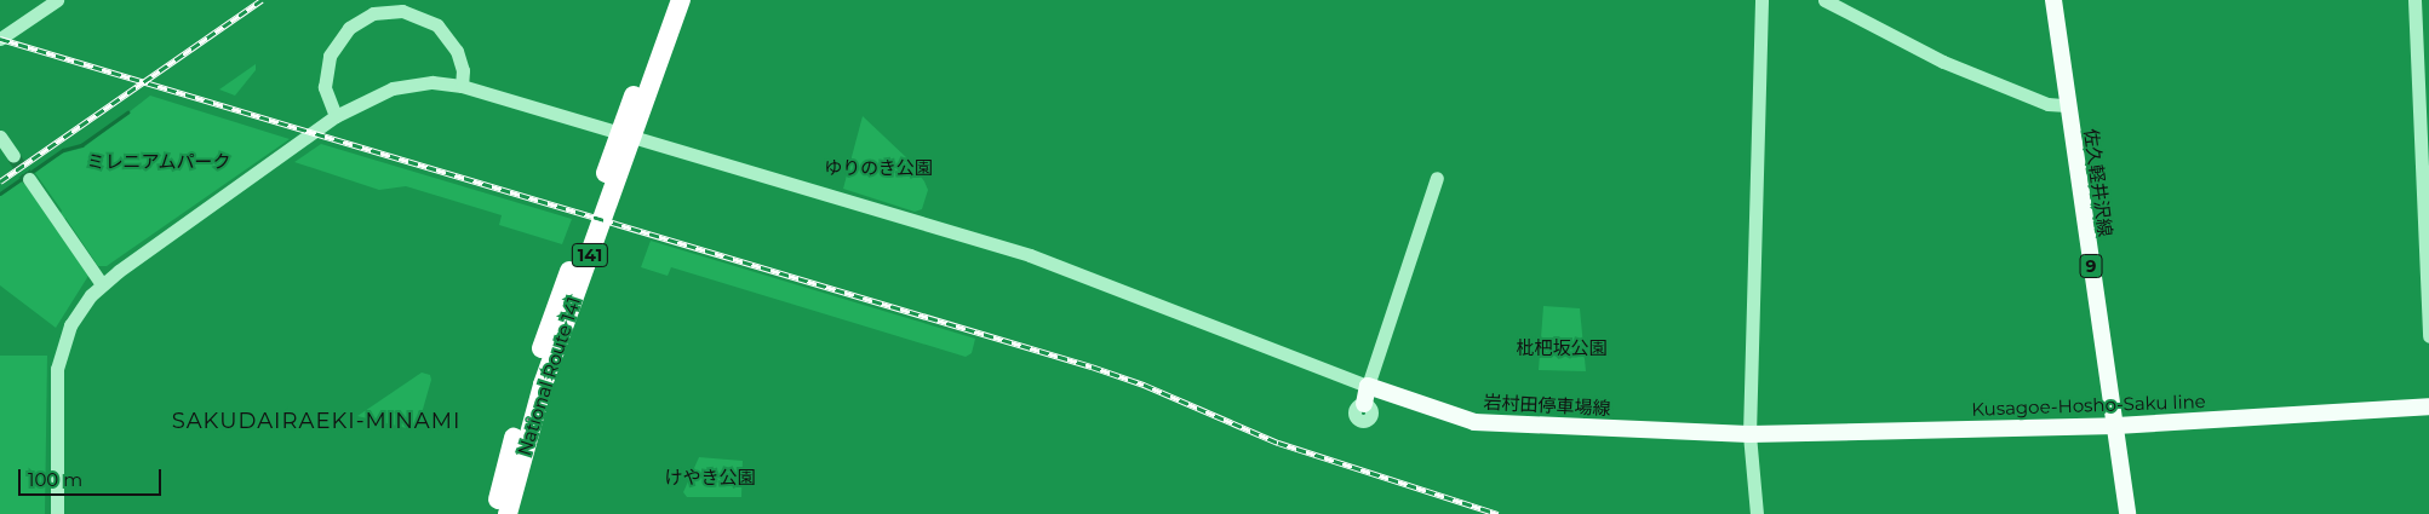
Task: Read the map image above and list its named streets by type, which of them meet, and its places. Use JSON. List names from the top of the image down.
{
  "streets": {
    "highway": ["141", "National Route 141"],
    "main road": [
      "佐久軽井沢線",
      "9",
      "岩村田停車場線",
      "Kusagoe-Hosho-Saku line"
    ]
  },
  "crossings": [
    ["佐久軽井沢線", "Kusagoe-Hosho-Saku line"],
    ["岩村田停車場線", "Kusagoe-Hosho-Saku line"]
  ],
  "districts": ["SAKUDAIRAEKI-MINAMI"],
  "parks": [
    "ミレニアムパーク",
    "ゆりのき公園",
    "枇杷坂公園",
    "けやき公園"
  ],
  "scale_bar": "100 m"
}
